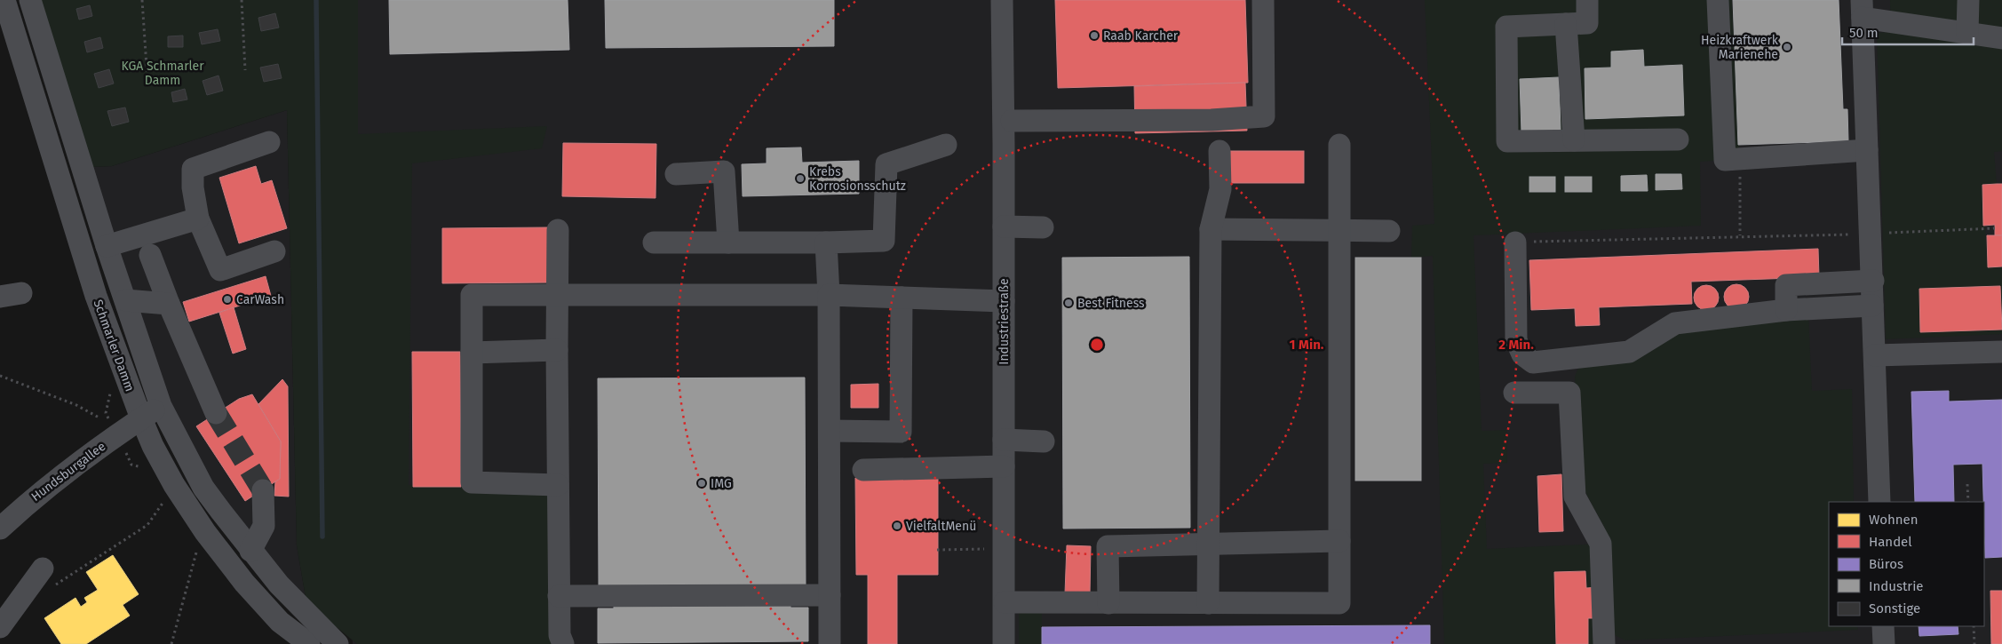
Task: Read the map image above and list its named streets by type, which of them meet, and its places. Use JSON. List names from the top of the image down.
{
  "streets": {
    "street": ["Industriestraße", "Schmarler Damm", "Hundsburgallee"]
  },
  "crossings": [
    ["Schmarler Damm", "Hundsburgallee"]
  ],
  "parks": ["KGA Schmarler Damm"],
  "places": [
    "Raab Karcher",
    "Heizkraftwerk Marienehe",
    "Krebs Korrosionsschutz",
    "CarWash",
    "Best Fitness",
    "IMG",
    "VielfaltMenü"
  ],
  "legend": [
    "Wohnen",
    "Handel",
    "Büros",
    "Industrie",
    "Sonstige"
  ],
  "scale_bar": "50 m",
  "rings": ["1 Min.", "2 Min."]
}
